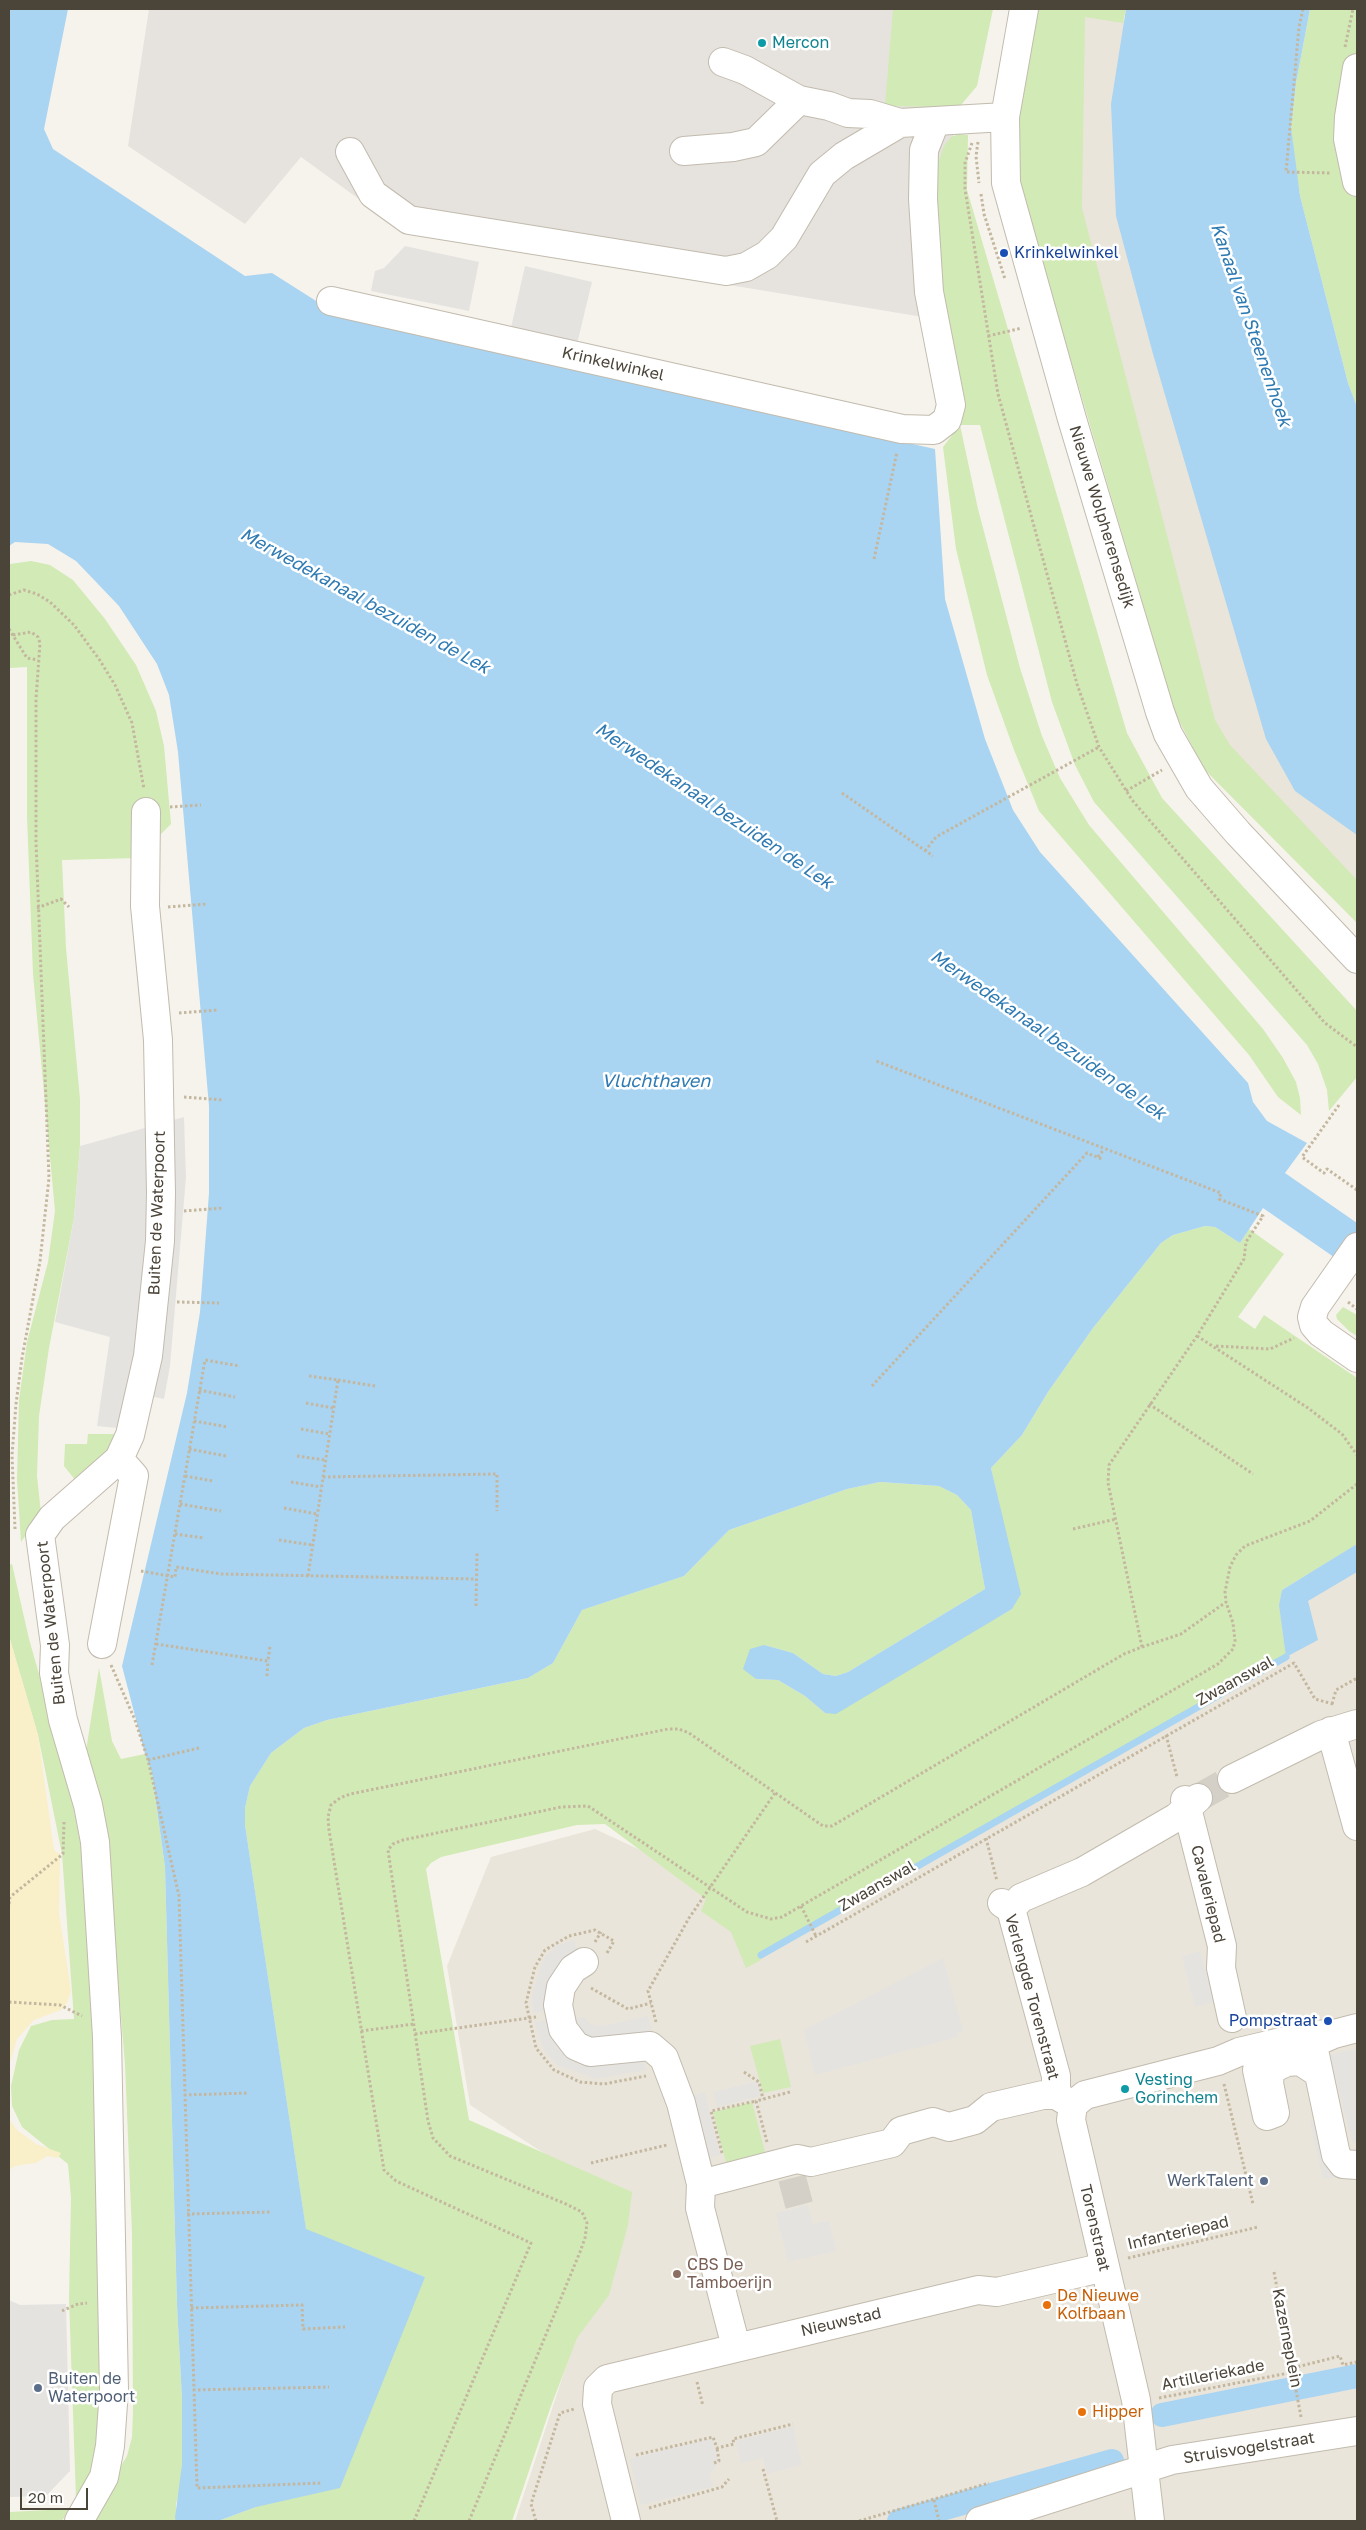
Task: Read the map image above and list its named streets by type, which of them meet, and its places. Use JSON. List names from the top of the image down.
{
  "streets": {
    "street": [
      "Krinkelwinkel",
      "Nieuwe Wolpherensedijk",
      "Buiten de Waterpoort",
      "Cavaleriepad",
      "Verlengde Torenstraat",
      "Torenstraat",
      "Nieuwstad",
      "Struisvogelstraat"
    ],
    "path": [
      "Zwaanswal",
      "Infanteriepad",
      "Kazerneplein",
      "Artilleriekade"
    ]
  },
  "crossings": [
    ["Verlengde Torenstraat", "Torenstraat"],
    ["Torenstraat", "Infanteriepad"],
    ["Torenstraat", "Nieuwstad"],
    ["Torenstraat", "Artilleriekade"],
    ["Torenstraat", "Struisvogelstraat"],
    ["Infanteriepad", "Nieuwstad"],
    ["Kazerneplein", "Artilleriekade"]
  ],
  "water": ["Kanaal van Steenenhoek", "Merwedekanaal bezuiden de Lek", "Vluchthaven"],
  "places": [
    "Mercon",
    "Krinkelwinkel",
    "Pompstraat",
    "Vesting Gorinchem",
    "WerkTalent",
    "CBS De Tamboerijn",
    "De Nieuwe Kolfbaan",
    "Buiten de Waterpoort",
    "Hipper"
  ],
  "scale_bar": "20 m"
}
